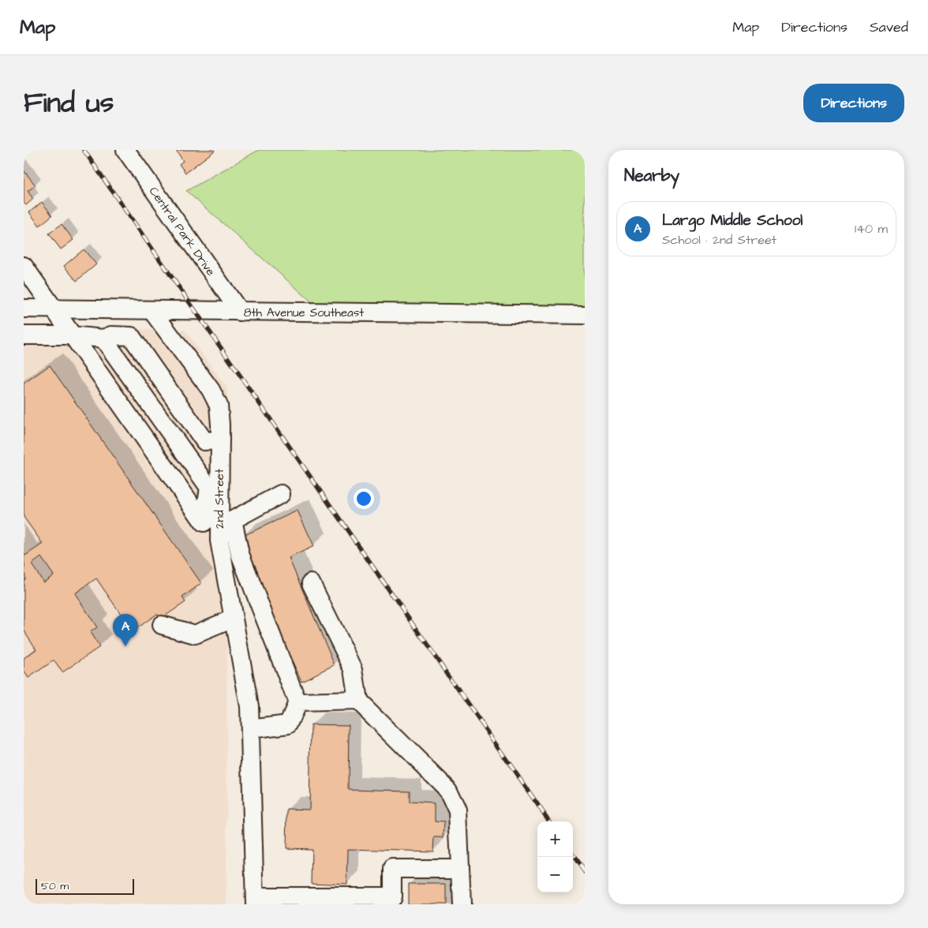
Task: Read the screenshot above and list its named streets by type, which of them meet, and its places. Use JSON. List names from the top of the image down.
{
  "streets": {
    "street": ["Central Park Drive", "8th Avenue Southeast", "2nd Street"]
  },
  "crossings": [
    ["Central Park Drive", "8th Avenue Southeast"],
    ["8th Avenue Southeast", "2nd Street"]
  ],
  "scale_bar": "50 m",
  "page": {
    "header": "Map",
    "nav": ["Map", "Directions", "Saved"],
    "title": "Find us",
    "buttons": "Directions",
    "heading": "Nearby",
    "list": [
      {
        "mark": "A",
        "name": "Largo Middle School",
        "note": "School · 2nd Street",
        "value": "140 m"
      }
    ],
    "pins": "A",
    "map_buttons": ["+", "−"],
    "scale": "50 m"
  }
}
